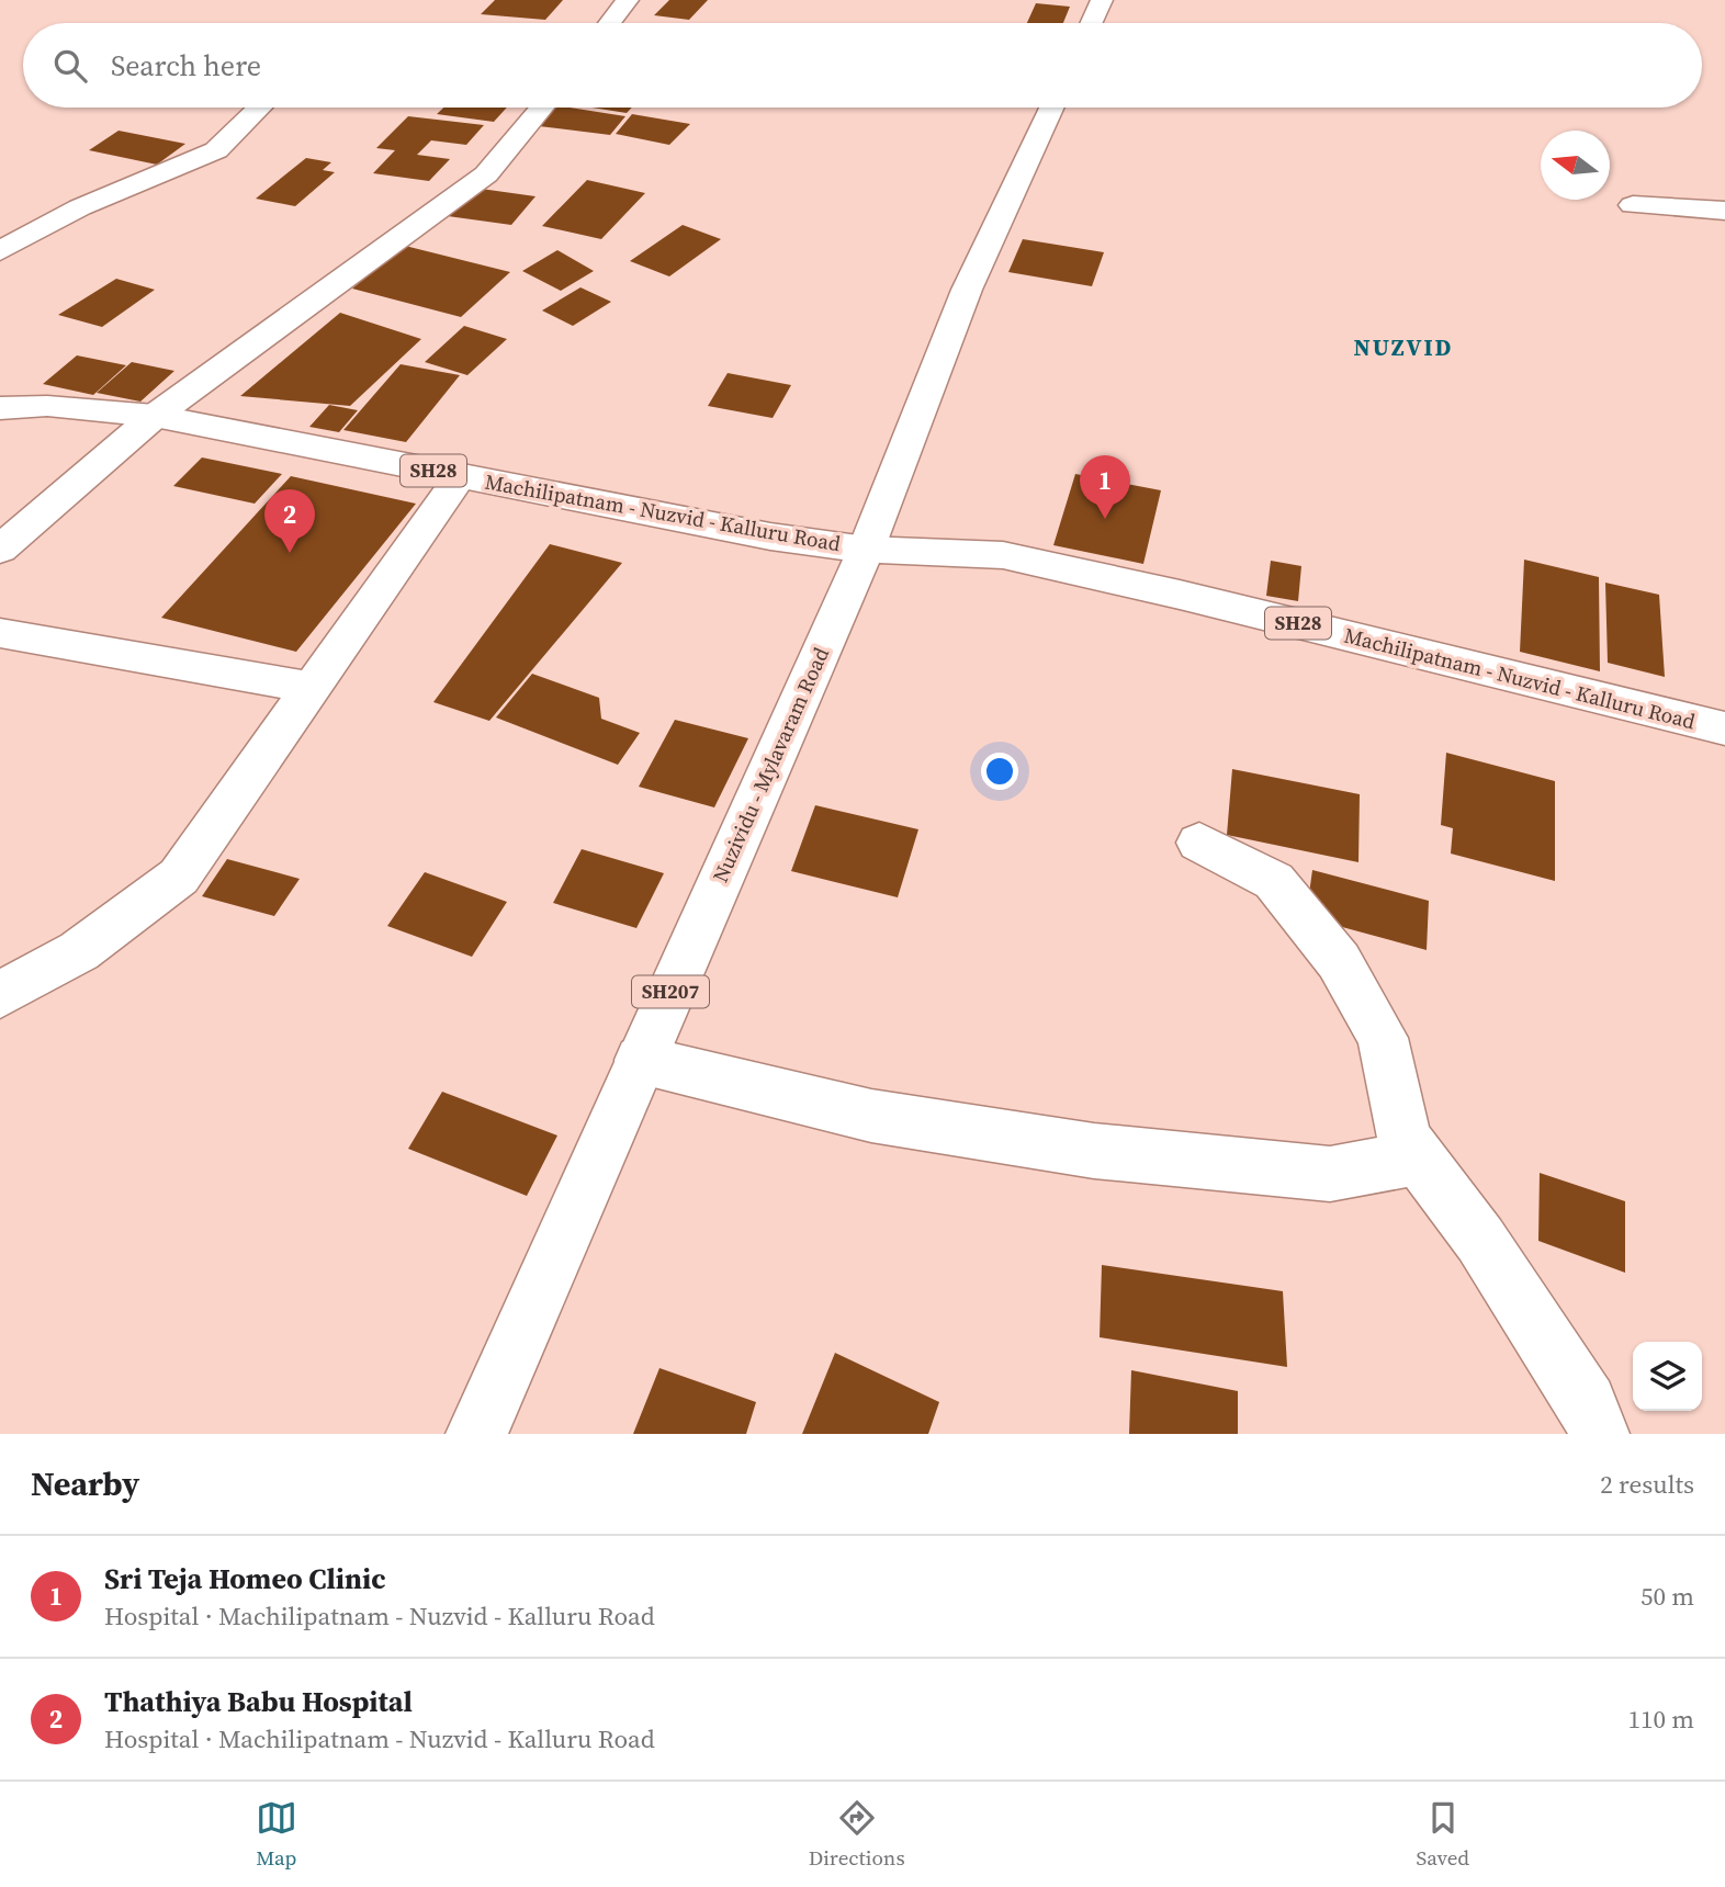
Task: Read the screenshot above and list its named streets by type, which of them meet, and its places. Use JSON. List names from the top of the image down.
{
  "streets": {
    "street": [
      "SH28",
      "Machilipatnam - Nuzvid - Kalluru Road",
      "Nuzividu - Mylavaram Road",
      "SH207"
    ]
  },
  "crossings": [
    ["Machilipatnam - Nuzvid - Kalluru Road", "Nuzividu - Mylavaram Road"]
  ],
  "districts": ["NUZVID"],
  "north": "left",
  "page": {
    "search": "Search here",
    "pins": ["1", "2"],
    "heading": ["Nearby", "2 results"],
    "list": [
      {
        "mark": "1",
        "name": "Sri Teja Homeo Clinic",
        "note": "Hospital · Machilipatnam - Nuzvid - Kalluru Road",
        "value": "50 m"
      },
      {
        "mark": "2",
        "name": "Thathiya Babu Hospital",
        "note": "Hospital · Machilipatnam - Nuzvid - Kalluru Road",
        "value": "110 m"
      }
    ],
    "nav": ["Map", "Directions", "Saved"]
  }
}
